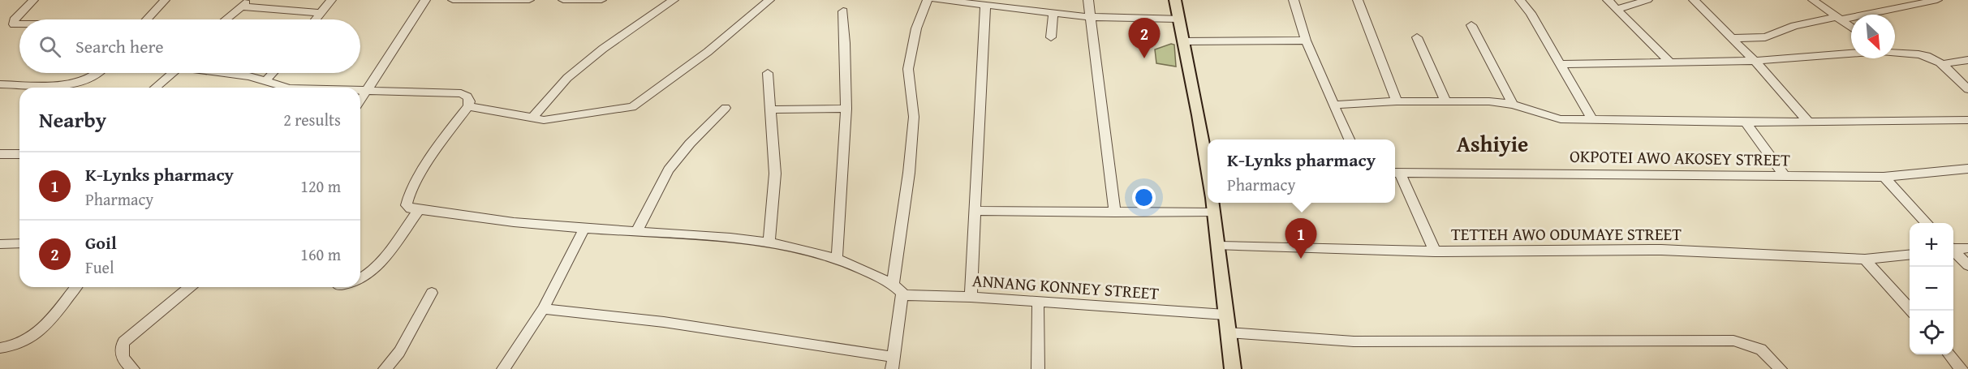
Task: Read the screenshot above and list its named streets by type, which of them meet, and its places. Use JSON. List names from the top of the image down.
{
  "streets": {
    "street": ["OKPOTEI AWO AKOSEY STREET", "TETTEH AWO ODUMAYE STREET", "ANNANG KONNEY STREET"]
  },
  "districts": ["Ashiyie"],
  "north": "bottom right",
  "page": {
    "pins": ["2", "1"],
    "search": "Search here",
    "heading": ["Nearby", "2 results"],
    "popup": ["K-Lynks pharmacy", "Pharmacy"],
    "list": [
      {
        "mark": "1",
        "name": "K-Lynks pharmacy",
        "note": "Pharmacy",
        "value": "120 m"
      },
      {
        "mark": "2",
        "name": "Goil",
        "note": "Fuel",
        "value": "160 m"
      }
    ],
    "map_buttons": ["+", "−"]
  }
}
